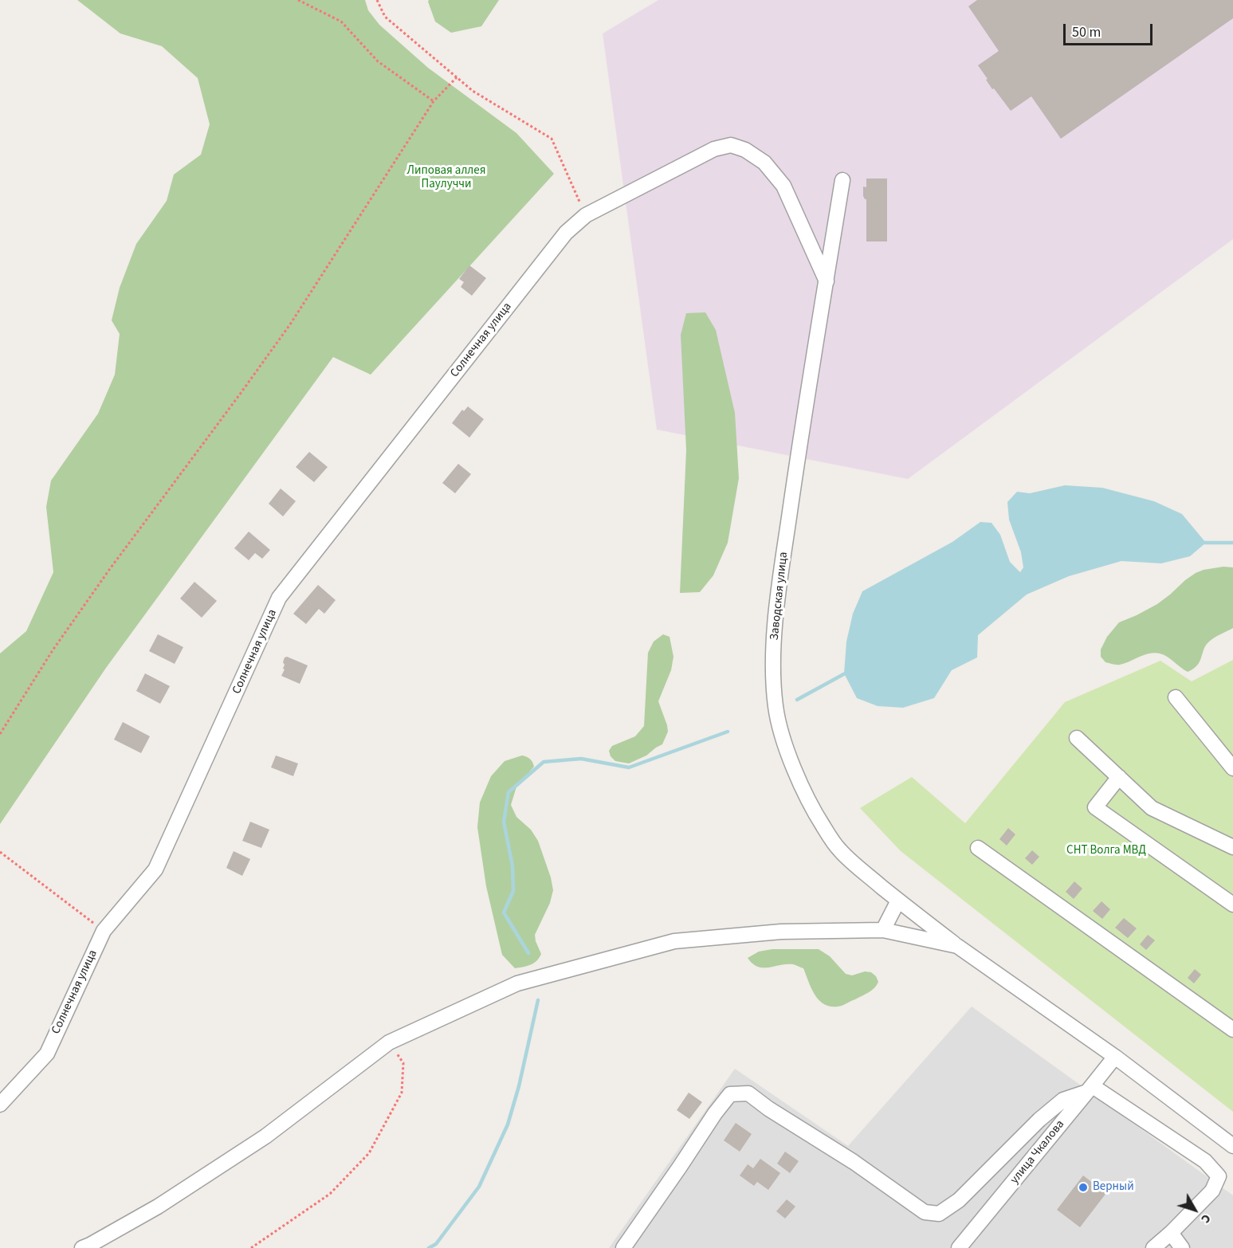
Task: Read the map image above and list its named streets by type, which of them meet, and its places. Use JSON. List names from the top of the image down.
{
  "streets": {
    "street": ["Солнечная улица", "Заводская улица", "улица Чкалова"]
  },
  "crossings": [
    ["Солнечная улица", "Заводская улица"],
    ["Заводская улица", "улица Чкалова"]
  ],
  "parks": ["Липовая аллея Паулуччи", "СНТ Волга МВД"],
  "places": ["Верный"],
  "scale_bar": "50 m",
  "north": "bottom right"
}
